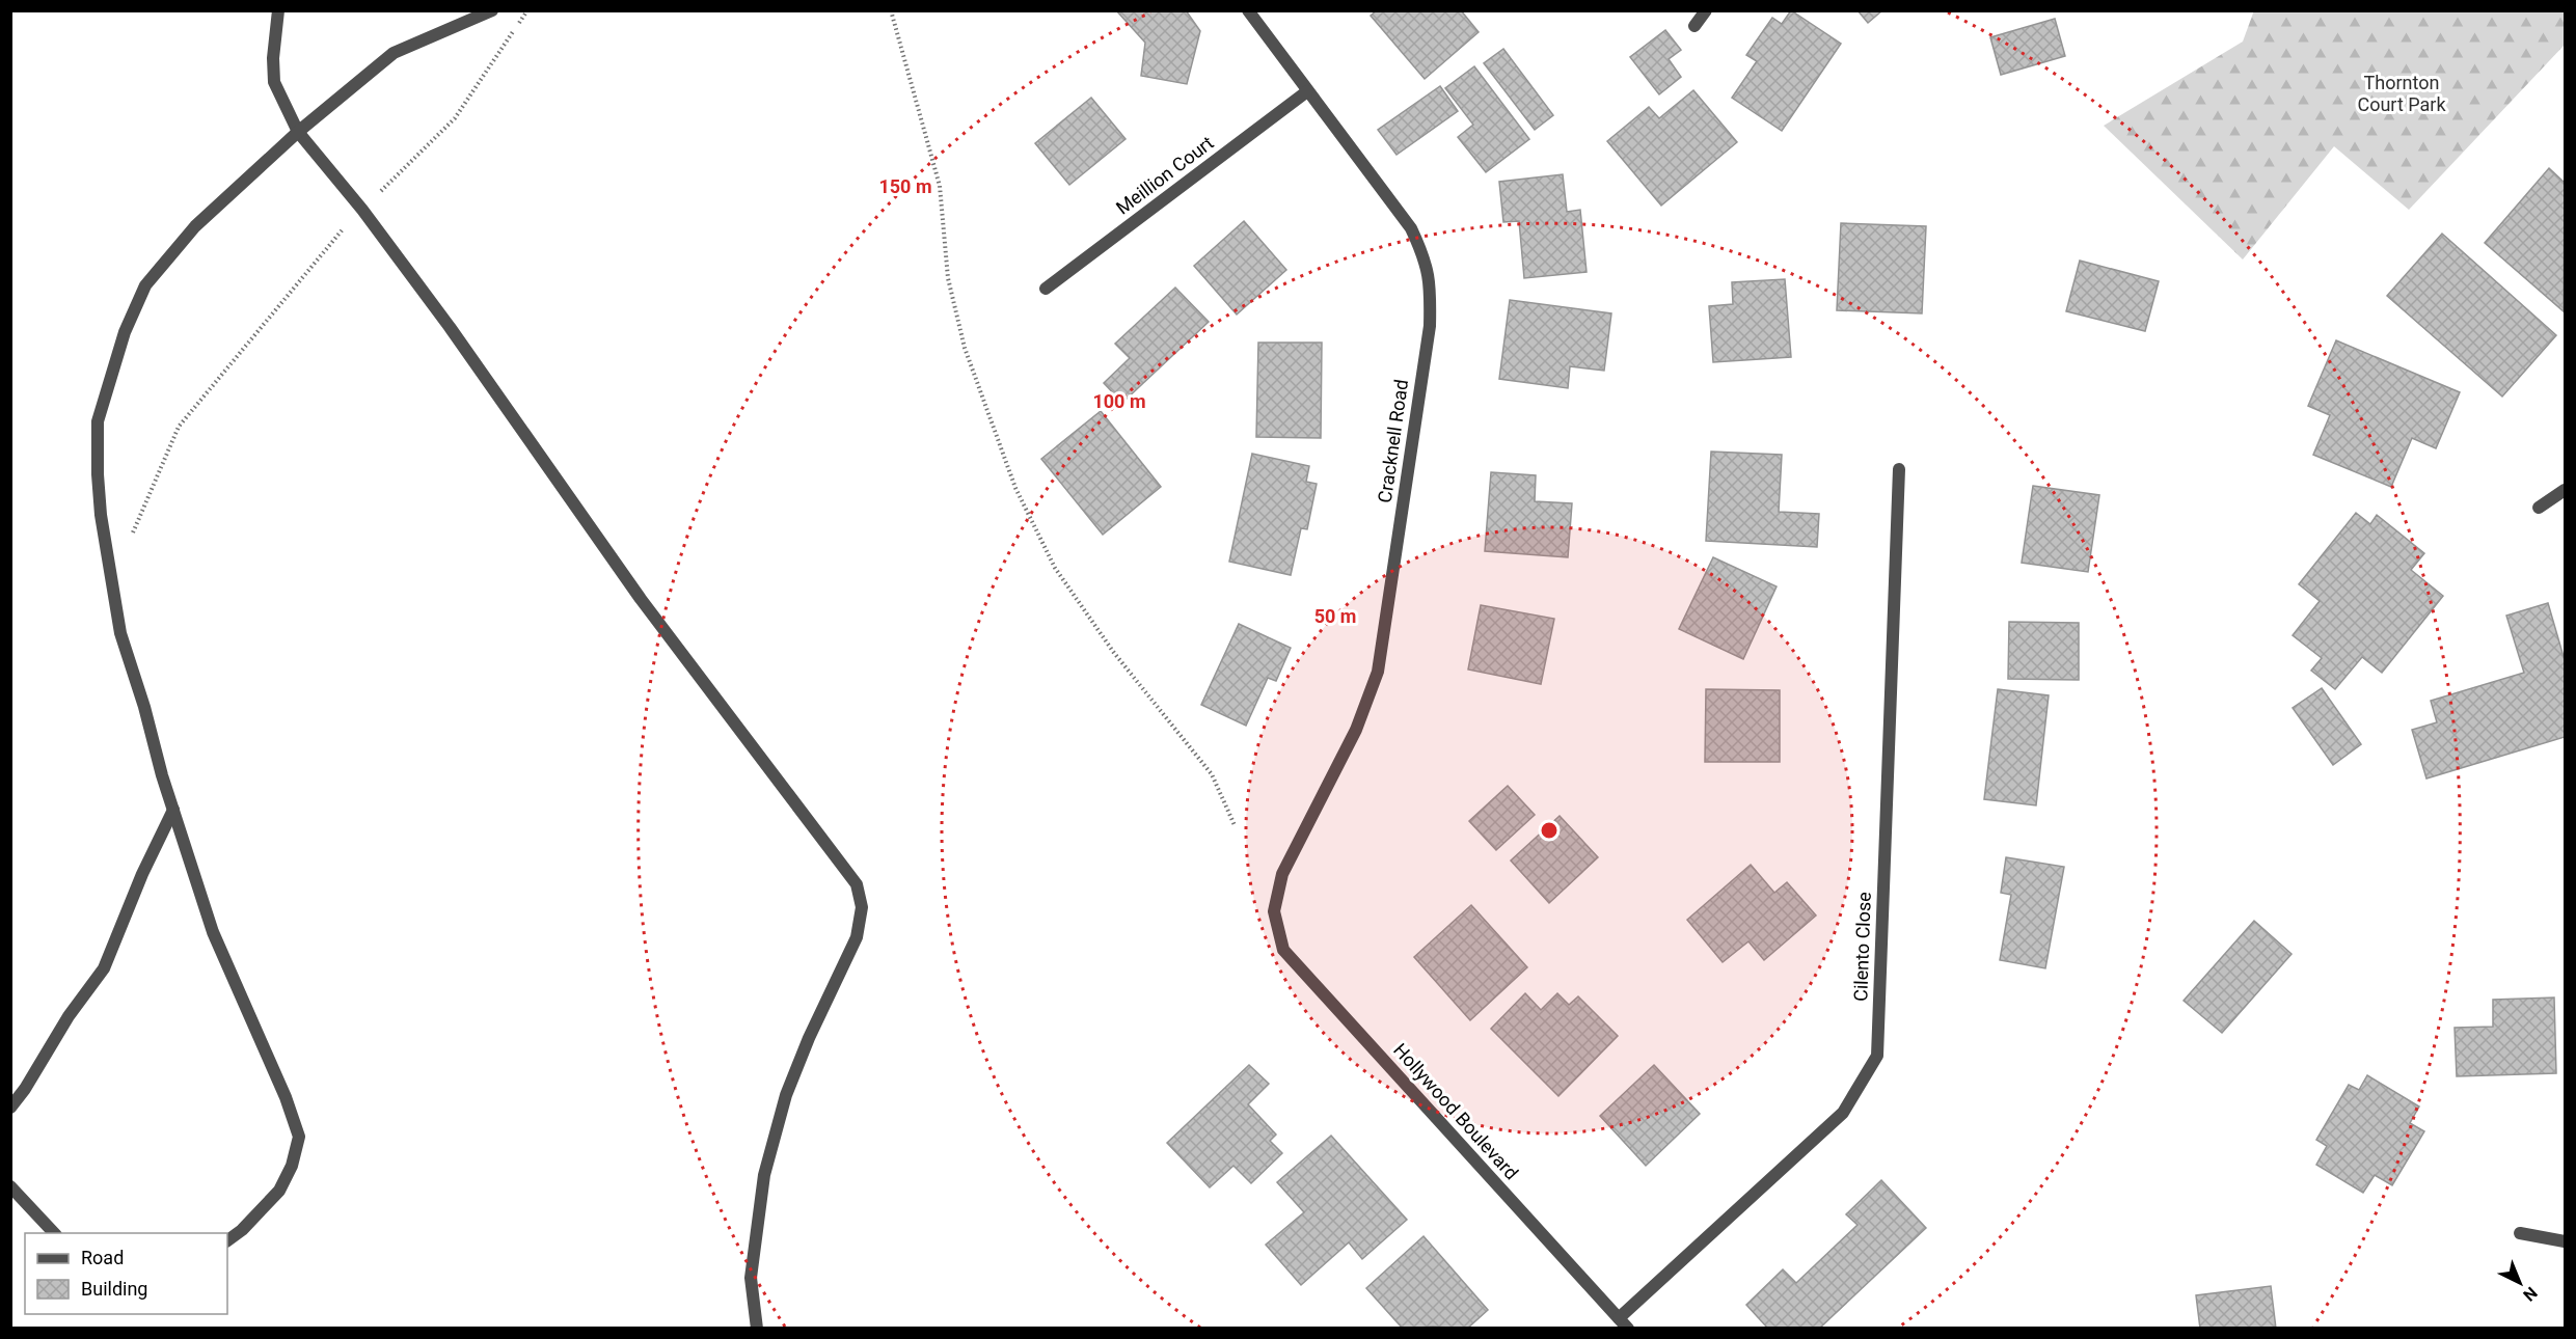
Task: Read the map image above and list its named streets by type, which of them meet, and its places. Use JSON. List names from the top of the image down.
{
  "streets": {
    "street": [
      "Meillion Court",
      "Cracknell Road",
      "Cilento Close",
      "Hollywood Boulevard"
    ]
  },
  "crossings": [
    ["Meillion Court", "Cracknell Road"],
    ["Cracknell Road", "Hollywood Boulevard"],
    ["Cilento Close", "Hollywood Boulevard"]
  ],
  "parks": ["Thornton Court Park"],
  "legend": ["Road", "Building"],
  "north": "bottom right",
  "rings": ["150 m", "100 m", "50 m"]
}
